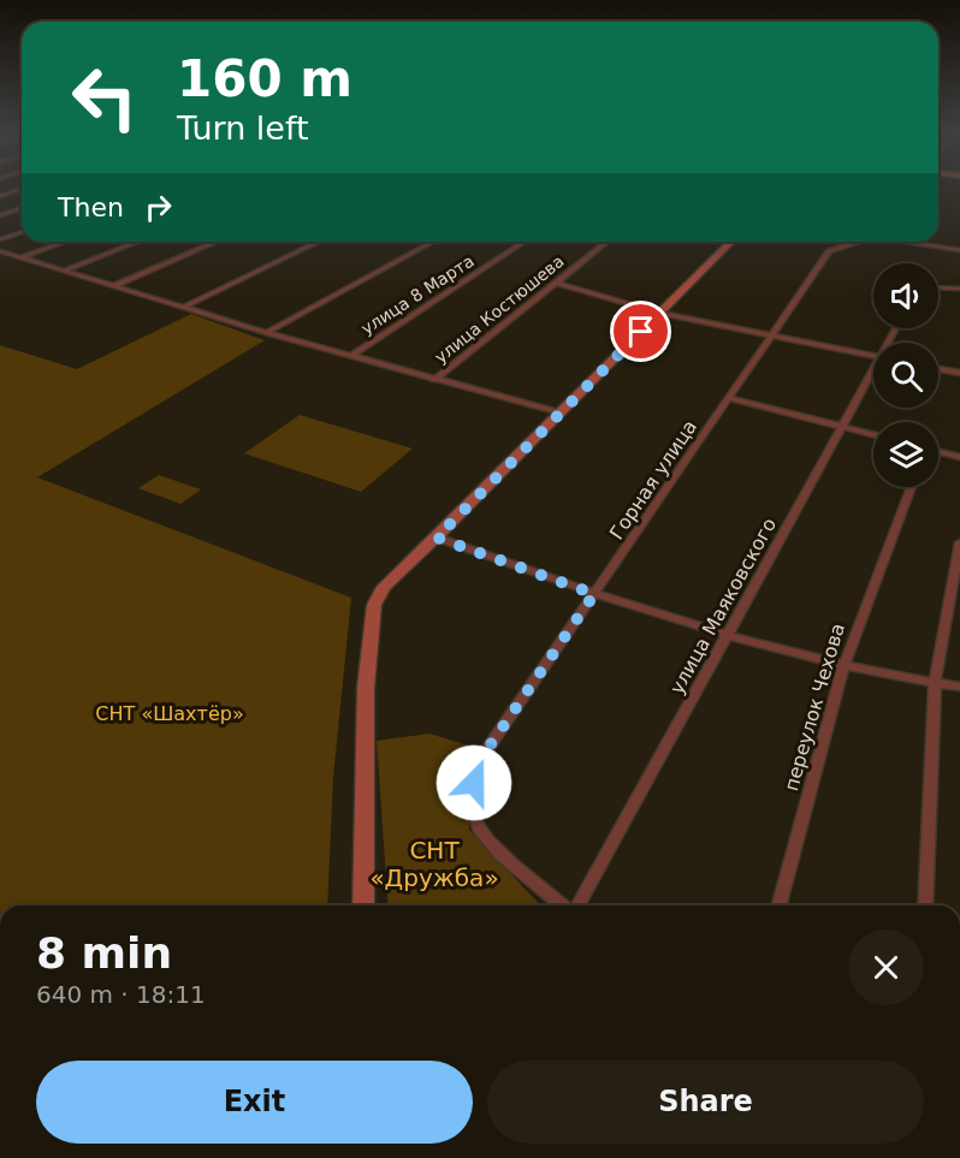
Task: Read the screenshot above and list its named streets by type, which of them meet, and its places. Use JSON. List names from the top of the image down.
{
  "streets": {
    "street": [
      "улица 8 Марта",
      "улица Костюшева",
      "Горная улица",
      "улица Маяковского",
      "переулок Чехова"
    ]
  },
  "parks": ["СНТ «Шахтёр»", "СНТ «Дружба»"],
  "page": {
    "turn": ["160 m", "Turn left"],
    "then": "Then",
    "heading": ["8 min", "640 m · 18:11"],
    "buttons": ["Exit", "Share"]
  }
}
